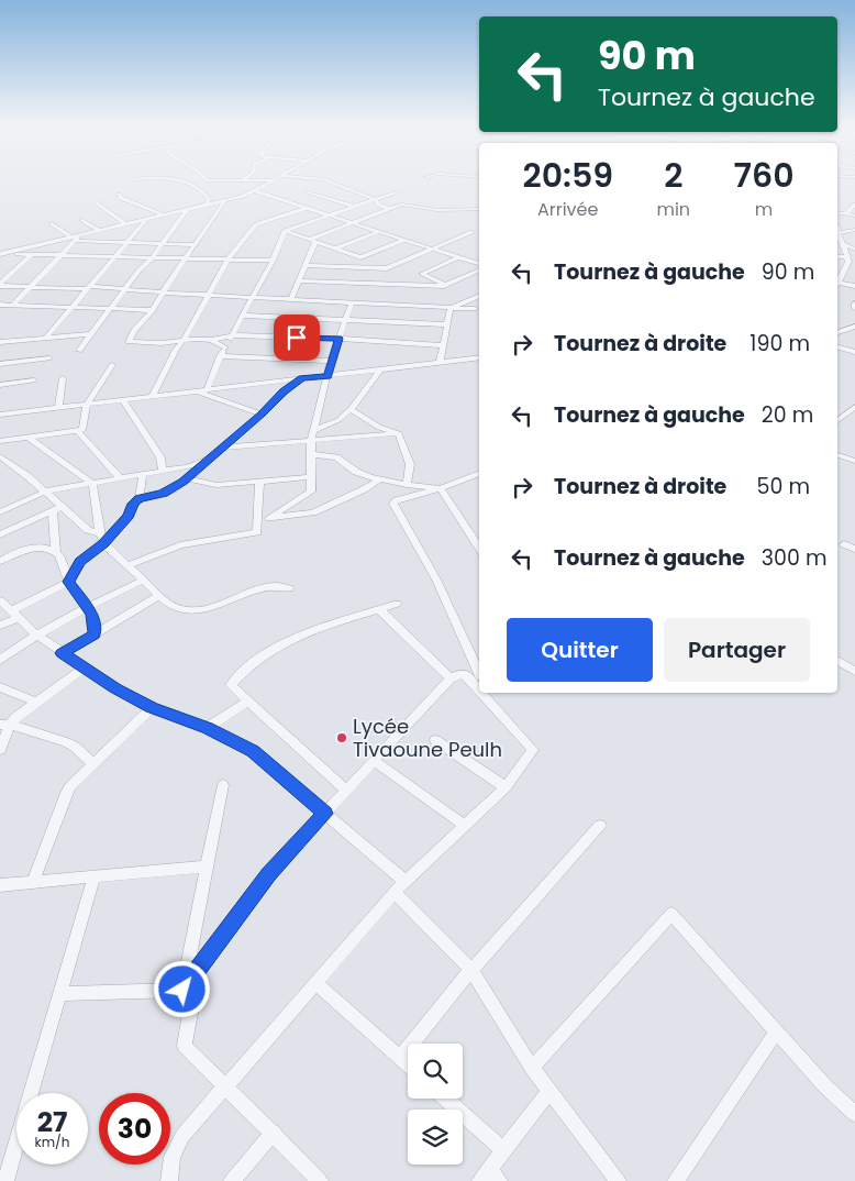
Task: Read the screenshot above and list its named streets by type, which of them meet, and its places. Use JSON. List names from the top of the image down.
{
  "places": ["Lycée Tivaoune Peulh"],
  "page": {
    "turn": ["90 m", "Tournez à gauche"],
    "eta": [
      "20:59",
      "Arrivée",
      "2",
      "min",
      "760",
      "m"
    ],
    "list": [
      {
        "name": "Tournez à gauche",
        "value": "90 m"
      },
      {
        "name": "Tournez à droite",
        "value": "190 m"
      },
      {
        "name": "Tournez à gauche",
        "value": "20 m"
      },
      {
        "name": "Tournez à droite",
        "value": "50 m"
      },
      {
        "name": "Tournez à gauche",
        "value": "300 m"
      }
    ],
    "buttons": ["Quitter", "Partager"],
    "speed": "27 km/h",
    "limit": "30"
  }
}
